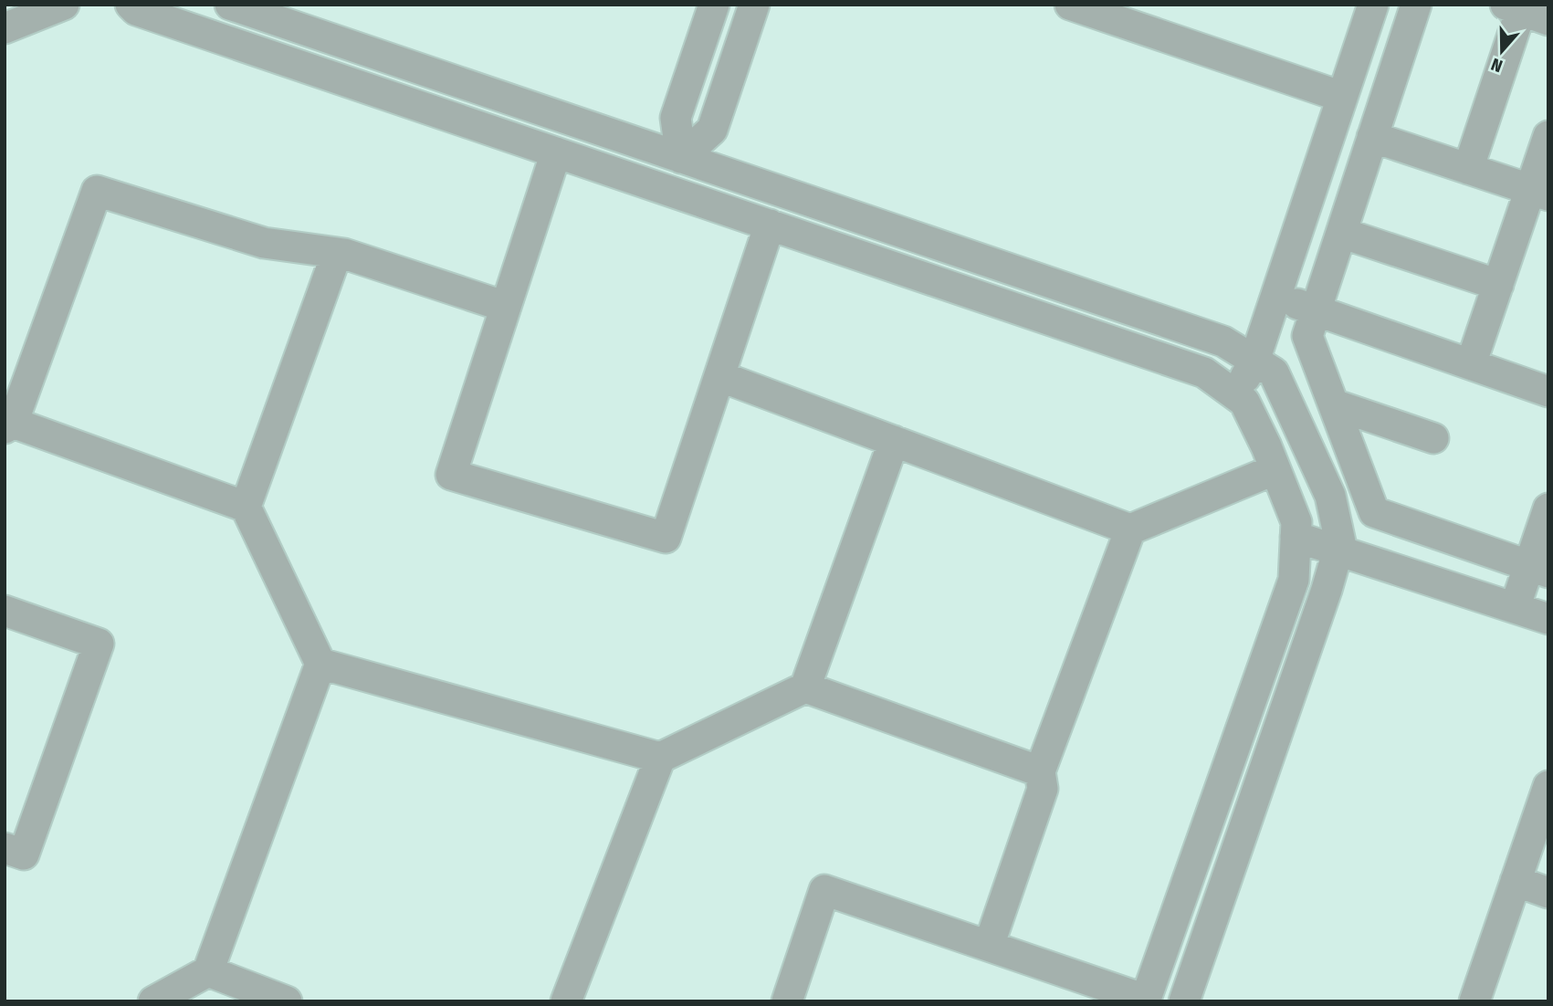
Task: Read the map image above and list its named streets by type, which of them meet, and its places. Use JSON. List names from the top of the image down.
{
  "north": "bottom"
}
